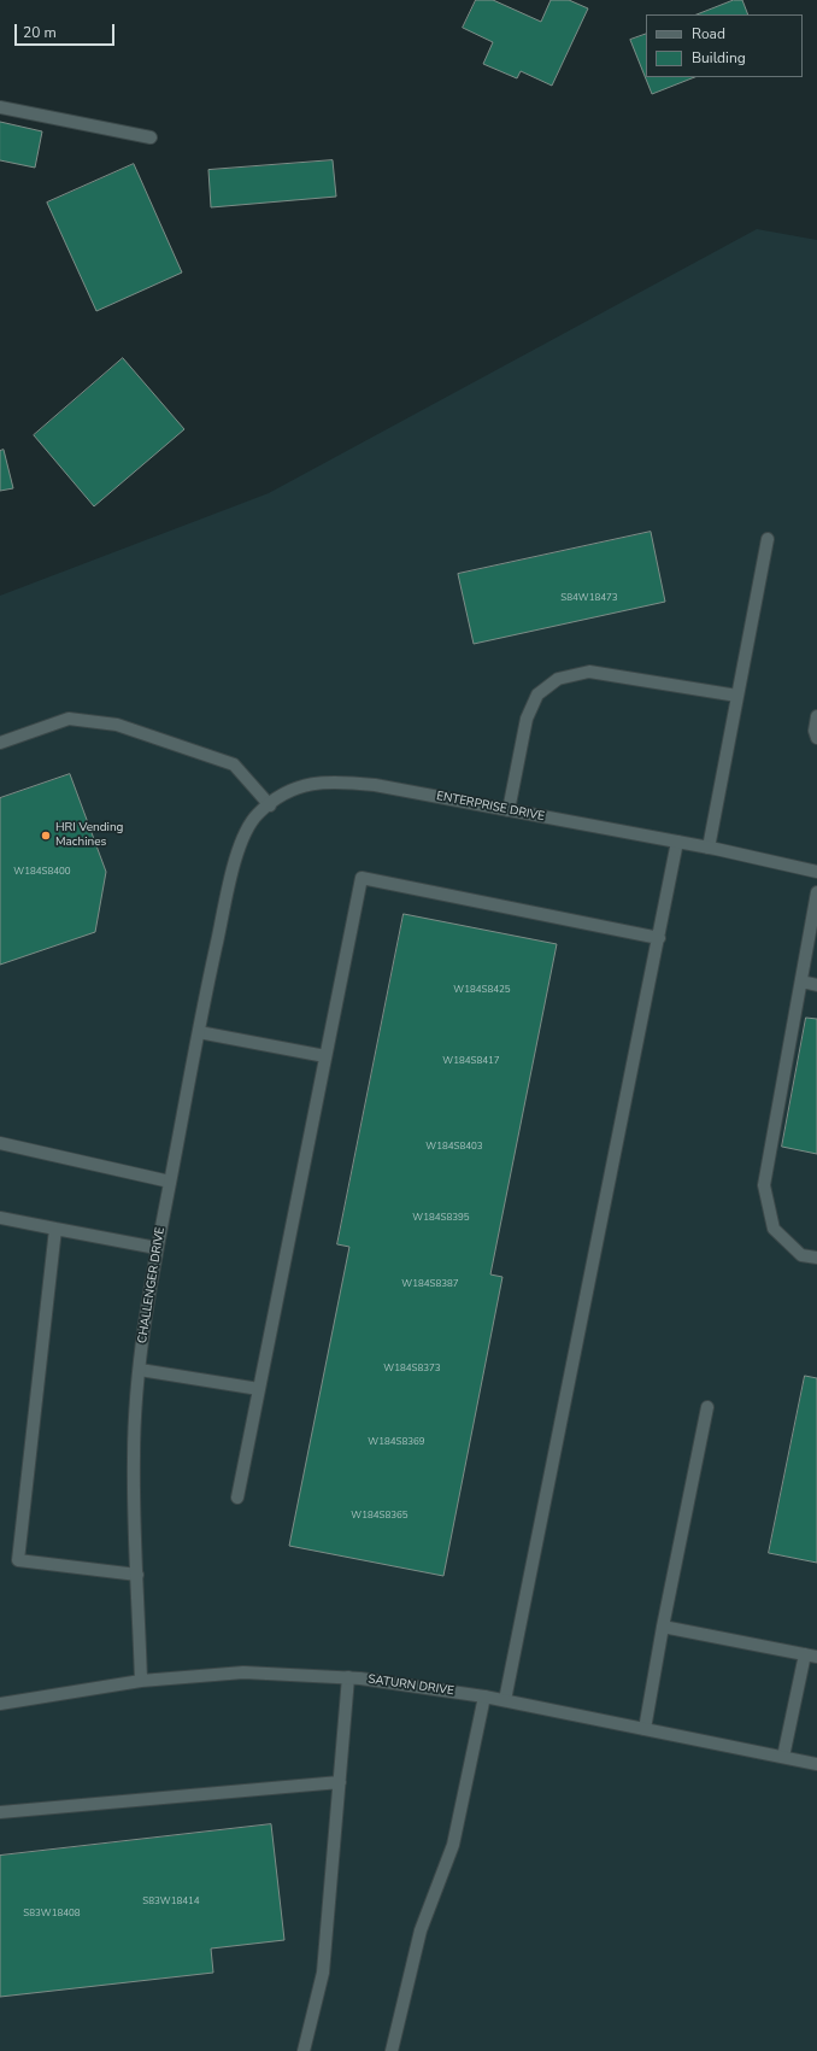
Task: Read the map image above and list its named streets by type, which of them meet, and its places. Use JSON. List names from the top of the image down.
{
  "streets": {
    "street": ["ENTERPRISE DRIVE", "CHALLENGER DRIVE", "SATURN DRIVE"]
  },
  "crossings": [
    ["ENTERPRISE DRIVE", "CHALLENGER DRIVE"],
    ["CHALLENGER DRIVE", "SATURN DRIVE"]
  ],
  "places": ["HRI Vending Machines"],
  "house_numbers": [
    "S84W18473",
    "W184S8400",
    "W184S8425",
    "W184S8417",
    "W184S8403",
    "W184S8395",
    "W184S8387",
    "W184S8373",
    "W184S8369",
    "W184S8365",
    "S83W18414",
    "S83W18408"
  ],
  "legend": ["Road", "Building"],
  "scale_bar": "20 m"
}
